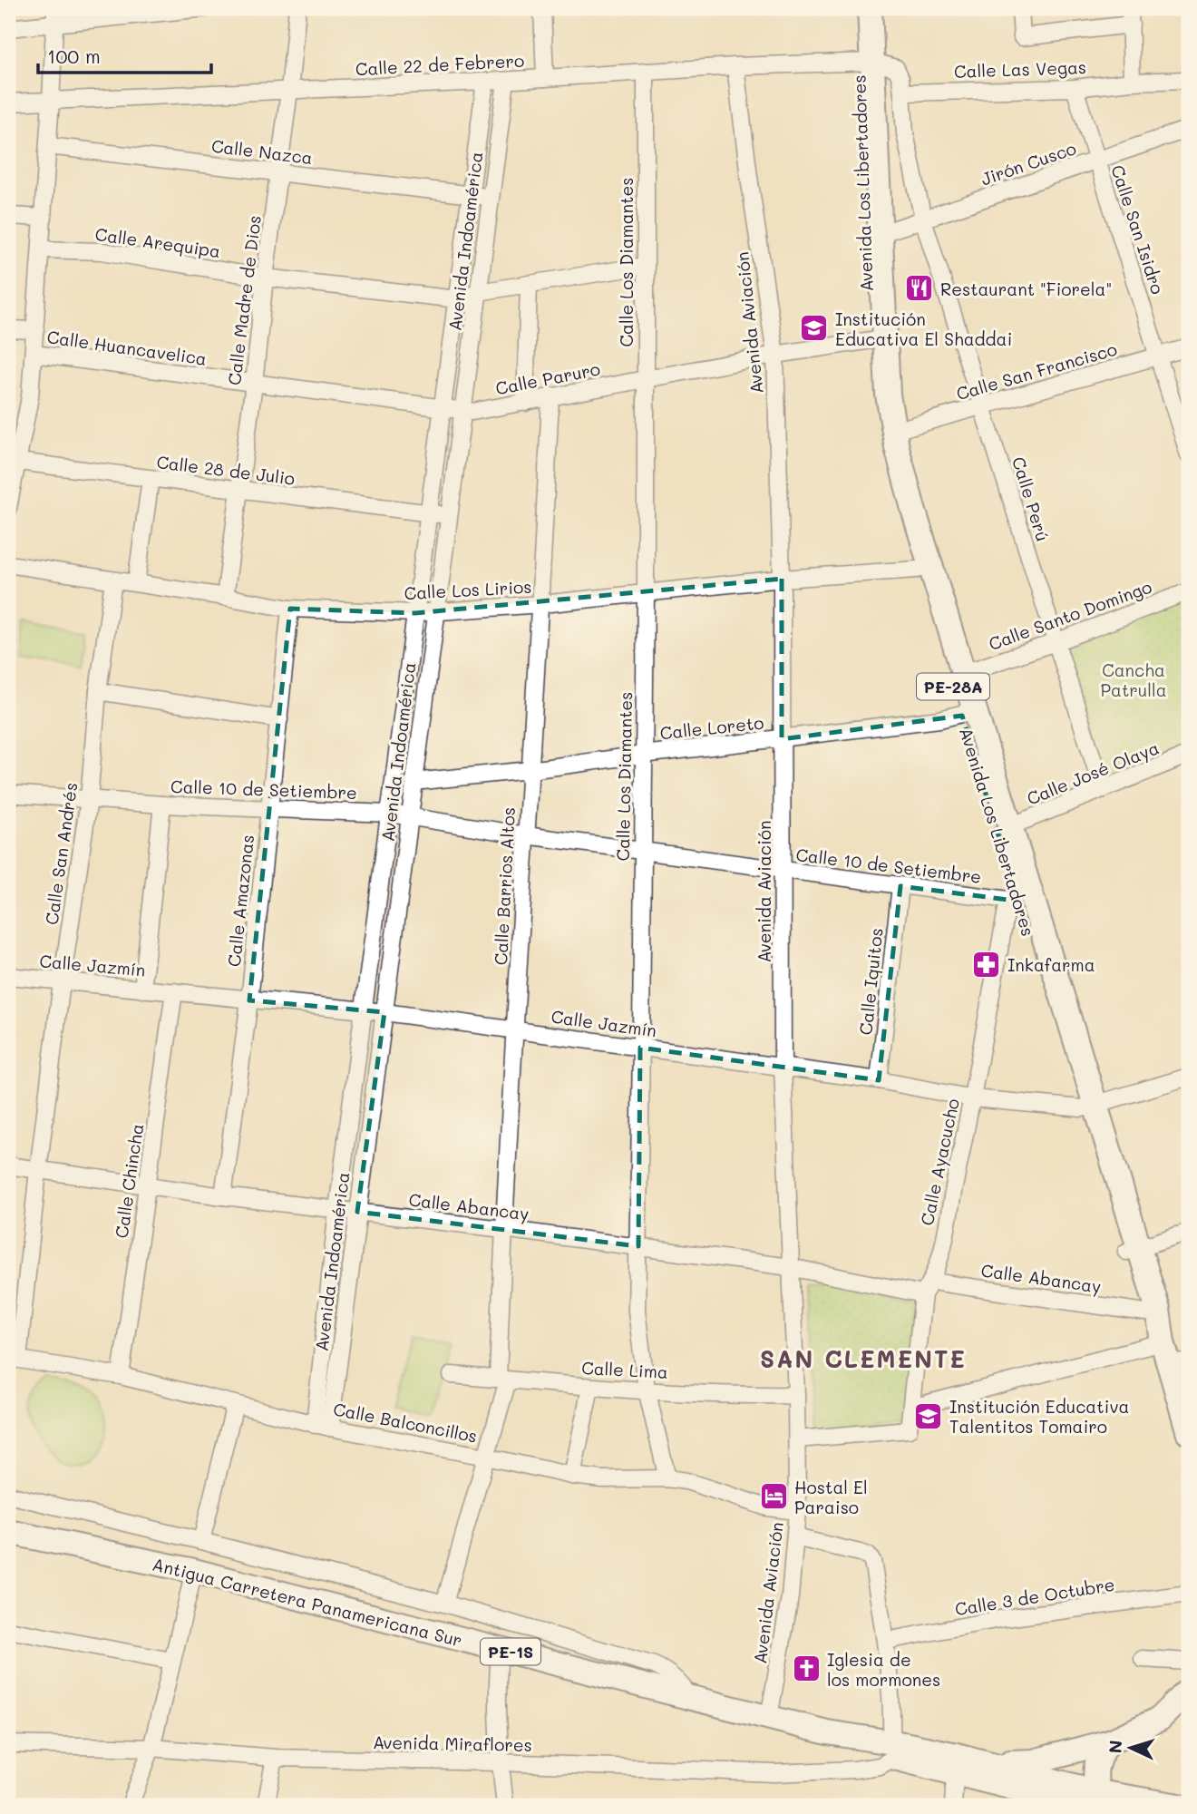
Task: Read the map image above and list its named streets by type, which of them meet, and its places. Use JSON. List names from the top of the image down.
{
  "streets": {
    "highway": [
      "Avenida Los Libertadores",
      "PE-28A",
      "Antigua Carretera Panamericana Sur",
      "PE-1S"
    ],
    "street": [
      "Calle 22 de Febrero",
      "Calle Las Vegas",
      "Calle Nazca",
      "Jirón Cusco",
      "Calle San Isidro",
      "Avenida Indoamérica",
      "Calle Arequipa",
      "Calle Los Diamantes",
      "Calle Madre de Dios",
      "Avenida Aviación",
      "Calle Huancavelica",
      "Calle San Francisco",
      "Calle Paruro",
      "Calle 28 de Julio",
      "Calle Perú",
      "Calle Los Lirios",
      "Calle Santo Domingo",
      "Calle Loreto",
      "Calle José Olaya",
      "Calle 10 de Setiembre",
      "Calle San Andrés",
      "Calle Barrios Altos",
      "Calle Amazonas",
      "Calle Jazmín",
      "Calle Iquitos",
      "Calle Ayacucho",
      "Calle Chincha",
      "Calle Abancay",
      "Calle Lima",
      "Calle Balconcillos",
      "Calle 3 de Octubre",
      "Avenida Miraflores"
    ]
  },
  "crossings": [
    ["Calle 22 de Febrero", "Avenida Los Libertadores"],
    ["Calle 22 de Febrero", "Avenida Indoamérica"],
    ["Calle 22 de Febrero", "Calle Los Diamantes"],
    ["Calle 22 de Febrero", "Calle Madre de Dios"],
    ["Calle 22 de Febrero", "Avenida Aviación"],
    ["Calle Las Vegas", "Calle San Isidro"],
    ["Calle Las Vegas", "Calle Perú"],
    ["Calle Nazca", "Avenida Indoamérica"],
    ["Calle Nazca", "Calle Madre de Dios"],
    ["Jirón Cusco", "Avenida Los Libertadores"],
    ["Jirón Cusco", "Calle San Isidro"],
    ["Jirón Cusco", "Calle Perú"],
    ["Avenida Los Libertadores", "Calle San Francisco"],
    ["Avenida Los Libertadores", "Calle Paruro"],
    ["Avenida Los Libertadores", "Calle Los Lirios"],
    ["Avenida Los Libertadores", "Calle Santo Domingo"],
    ["Avenida Los Libertadores", "Calle Loreto"],
    ["Avenida Los Libertadores", "Calle José Olaya"],
    ["Avenida Los Libertadores", "Calle 10 de Setiembre"],
    ["Avenida Los Libertadores", "Calle Jazmín"],
    ["Avenida Los Libertadores", "Calle Ayacucho"],
    ["Avenida Los Libertadores", "Calle Abancay"],
    ["Calle San Isidro", "Calle San Francisco"],
    ["Avenida Indoamérica", "Calle Arequipa"],
    ["Avenida Indoamérica", "Calle Huancavelica"],
    ["Avenida Indoamérica", "Calle Paruro"],
    ["Avenida Indoamérica", "Calle 28 de Julio"],
    ["Avenida Indoamérica", "Calle Los Lirios"],
    ["Avenida Indoamérica", "Calle Loreto"],
    ["Avenida Indoamérica", "Calle 10 de Setiembre"],
    ["Avenida Indoamérica", "Calle Jazmín"],
    ["Avenida Indoamérica", "Calle Abancay"],
    ["Avenida Indoamérica", "Calle Balconcillos"],
    ["Calle Arequipa", "Calle Madre de Dios"],
    ["Calle Los Diamantes", "Calle Paruro"],
    ["Calle Los Diamantes", "Calle Los Lirios"],
    ["Calle Los Diamantes", "Calle Loreto"],
    ["Calle Los Diamantes", "Calle 10 de Setiembre"],
    ["Calle Los Diamantes", "Calle Jazmín"],
    ["Calle Los Diamantes", "Calle Abancay"],
    ["Calle Los Diamantes", "Calle Lima"],
    ["Calle Los Diamantes", "Calle Balconcillos"],
    ["Calle Madre de Dios", "Calle Huancavelica"],
    ["Calle Madre de Dios", "Calle 28 de Julio"],
    ["Calle Madre de Dios", "Calle Los Lirios"],
    ["Avenida Aviación", "Calle Paruro"],
    ["Avenida Aviación", "Calle Los Lirios"],
    ["Avenida Aviación", "Calle Loreto"],
    ["Avenida Aviación", "Calle 10 de Setiembre"],
    ["Avenida Aviación", "Calle Jazmín"],
    ["Avenida Aviación", "Calle Ayacucho"],
    ["Avenida Aviación", "Calle Abancay"],
    ["Avenida Aviación", "Calle Lima"],
    ["Avenida Aviación", "Calle Balconcillos"],
    ["Avenida Aviación", "Antigua Carretera Panamericana Sur"],
    ["Calle Huancavelica", "Calle Paruro"],
    ["Calle San Francisco", "Calle Perú"],
    ["Calle Paruro", "Calle Barrios Altos"],
    ["Calle Perú", "Calle Santo Domingo"],
    ["Calle Perú", "Calle José Olaya"],
    ["Calle Los Lirios", "Calle San Andrés"],
    ["Calle Los Lirios", "Calle Barrios Altos"],
    ["Calle Los Lirios", "Calle Amazonas"],
    ["Calle Loreto", "Calle Barrios Altos"],
    ["Calle 10 de Setiembre", "Calle San Andrés"],
    ["Calle 10 de Setiembre", "Calle Barrios Altos"],
    ["Calle 10 de Setiembre", "Calle Amazonas"],
    ["Calle 10 de Setiembre", "Calle Iquitos"],
    ["Calle 10 de Setiembre", "Calle Ayacucho"],
    ["Calle San Andrés", "Calle Jazmín"],
    ["Calle San Andrés", "Calle Abancay"],
    ["Calle San Andrés", "Calle Balconcillos"],
    ["Calle Barrios Altos", "Calle Jazmín"],
    ["Calle Barrios Altos", "Calle Abancay"],
    ["Calle Barrios Altos", "Calle Lima"],
    ["Calle Barrios Altos", "Calle Balconcillos"],
    ["Calle Amazonas", "Calle Jazmín"],
    ["Calle Amazonas", "Calle Abancay"],
    ["Calle Jazmín", "Calle Iquitos"],
    ["Calle Jazmín", "Calle Ayacucho"],
    ["Calle Jazmín", "Calle Chincha"],
    ["Calle Ayacucho", "Calle Abancay"],
    ["Calle Chincha", "Calle Abancay"],
    ["Calle Chincha", "Calle Balconcillos"],
    ["Antigua Carretera Panamericana Sur", "Avenida Miraflores"]
  ],
  "districts": ["SAN CLEMENTE"],
  "parks": ["Cancha Patrulla"],
  "places": {
    "restaurant": ["Restaurant \"Fiorela\""],
    "school or university": ["Institución Educativa El Shaddai", "Institución Educativa Talentitos Tomairo"],
    "pharmacy": ["Inkafarma"],
    "hotel": ["Hostal El Paraiso"],
    "church": ["Iglesia de los mormones"]
  },
  "scale_bar": "100 m",
  "north": "left"
}
